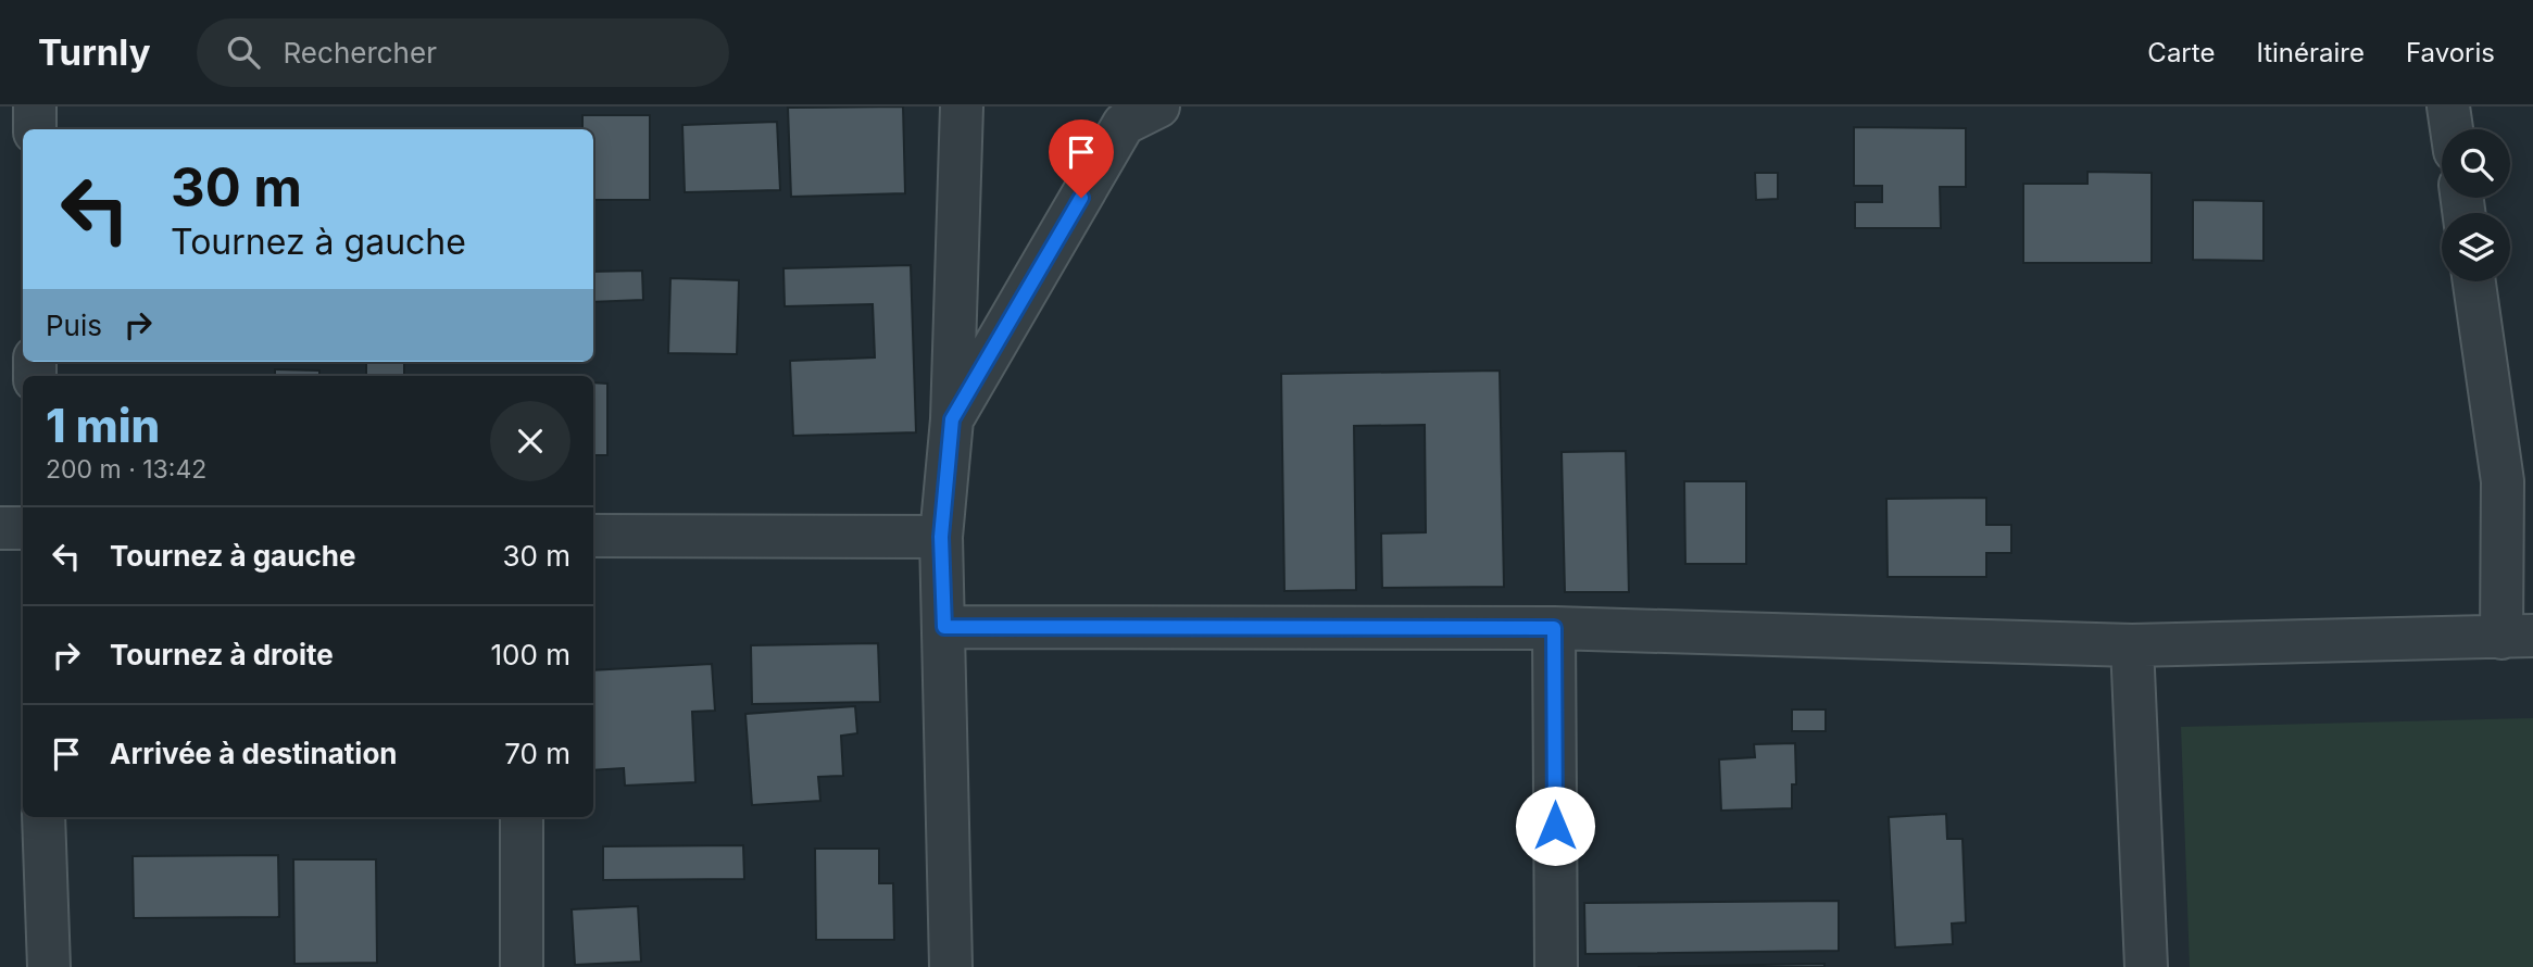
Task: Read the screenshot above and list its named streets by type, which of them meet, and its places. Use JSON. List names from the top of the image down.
{
  "page": {
    "header": "Turnly",
    "search": "Rechercher",
    "nav": ["Carte", "Itinéraire", "Favoris"],
    "turn": ["30 m", "Tournez à gauche"],
    "then": "Puis",
    "heading": ["1 min", "200 m · 13:42"],
    "list": [
      {
        "name": "Tournez à gauche",
        "value": "30 m"
      },
      {
        "name": "Tournez à droite",
        "value": "100 m"
      },
      {
        "name": "Arrivée à destination",
        "value": "70 m"
      }
    ]
  }
}
